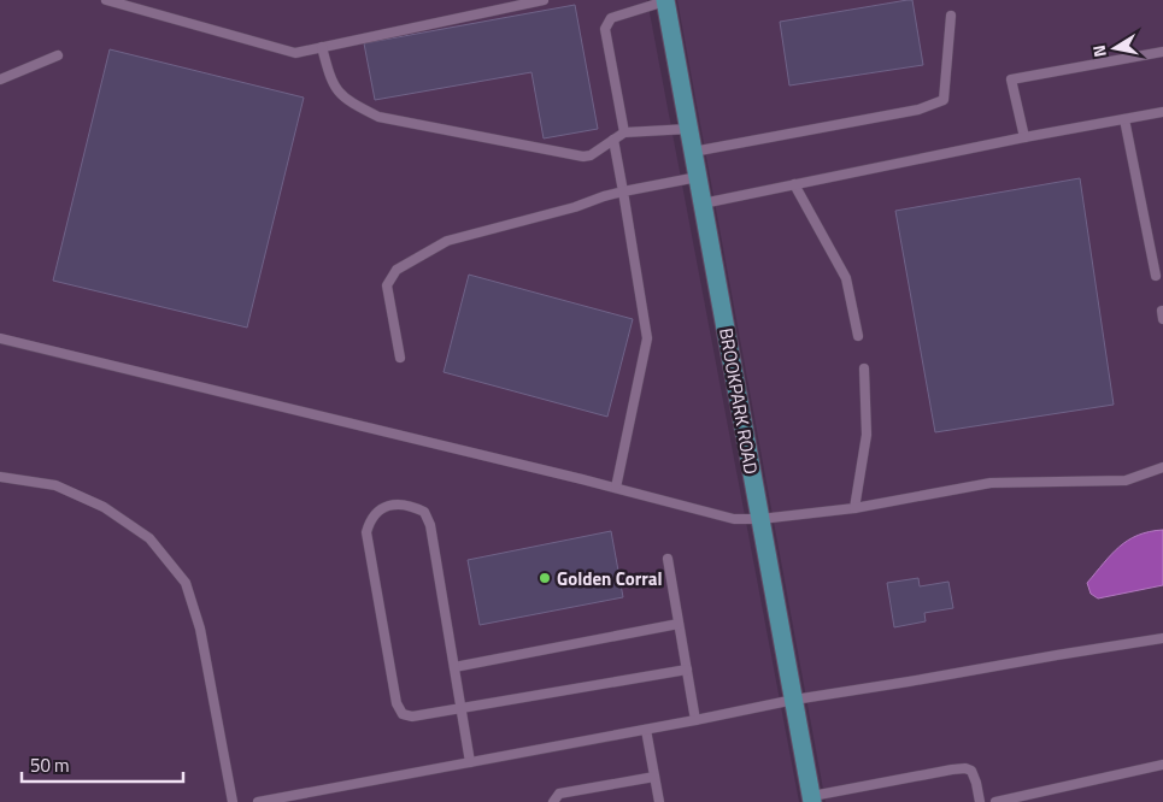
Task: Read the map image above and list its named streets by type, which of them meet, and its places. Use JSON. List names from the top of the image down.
{
  "streets": {
    "main road": ["BROOKPARK ROAD"]
  },
  "places": ["Golden Corral"],
  "scale_bar": "50 m",
  "north": "left"
}
